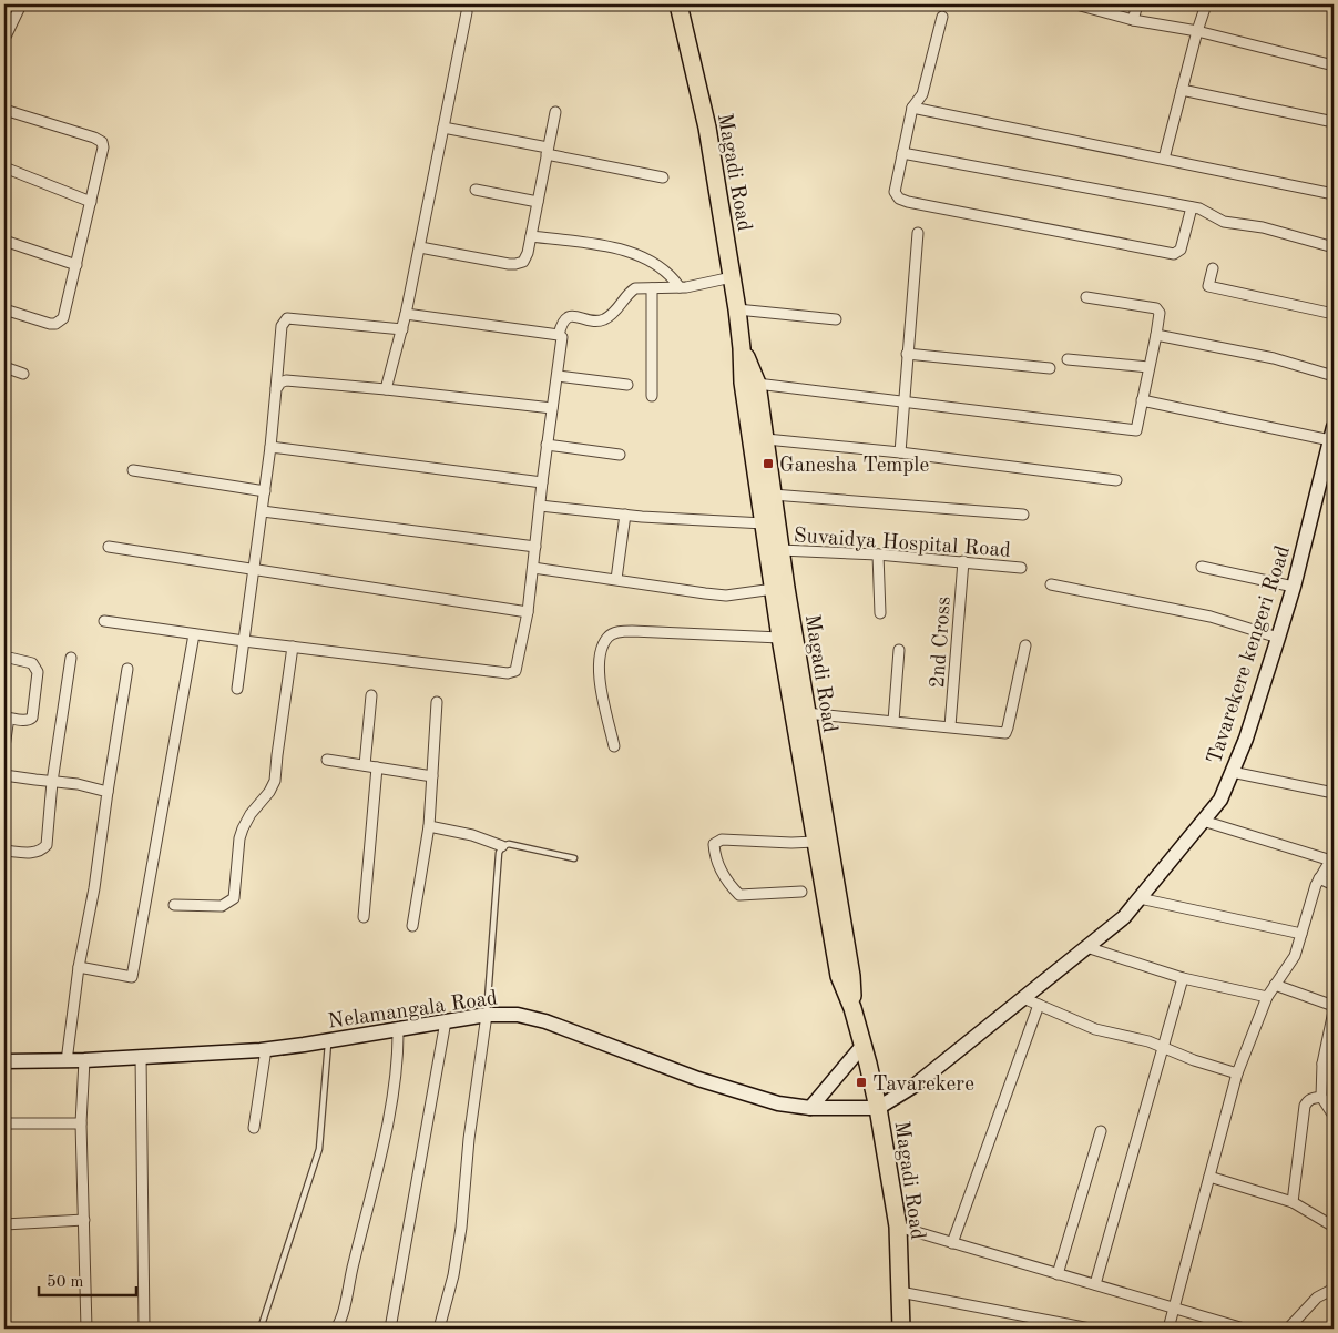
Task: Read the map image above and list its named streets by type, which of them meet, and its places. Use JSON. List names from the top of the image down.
{
  "streets": {
    "main road": ["Magadi Road", "Tavarekere kengeri Road", "Nelamangala Road"],
    "street": ["Suvaidya Hospital Road", "2nd Cross"]
  },
  "crossings": [
    ["Magadi Road", "Suvaidya Hospital Road"],
    ["Magadi Road", "Tavarekere kengeri Road"],
    ["Magadi Road", "Nelamangala Road"],
    ["Suvaidya Hospital Road", "2nd Cross"],
    ["Tavarekere kengeri Road", "Nelamangala Road"]
  ],
  "places": {
    "transit": ["Ganesha Temple", "Tavarekere"]
  },
  "scale_bar": "50 m"
}
